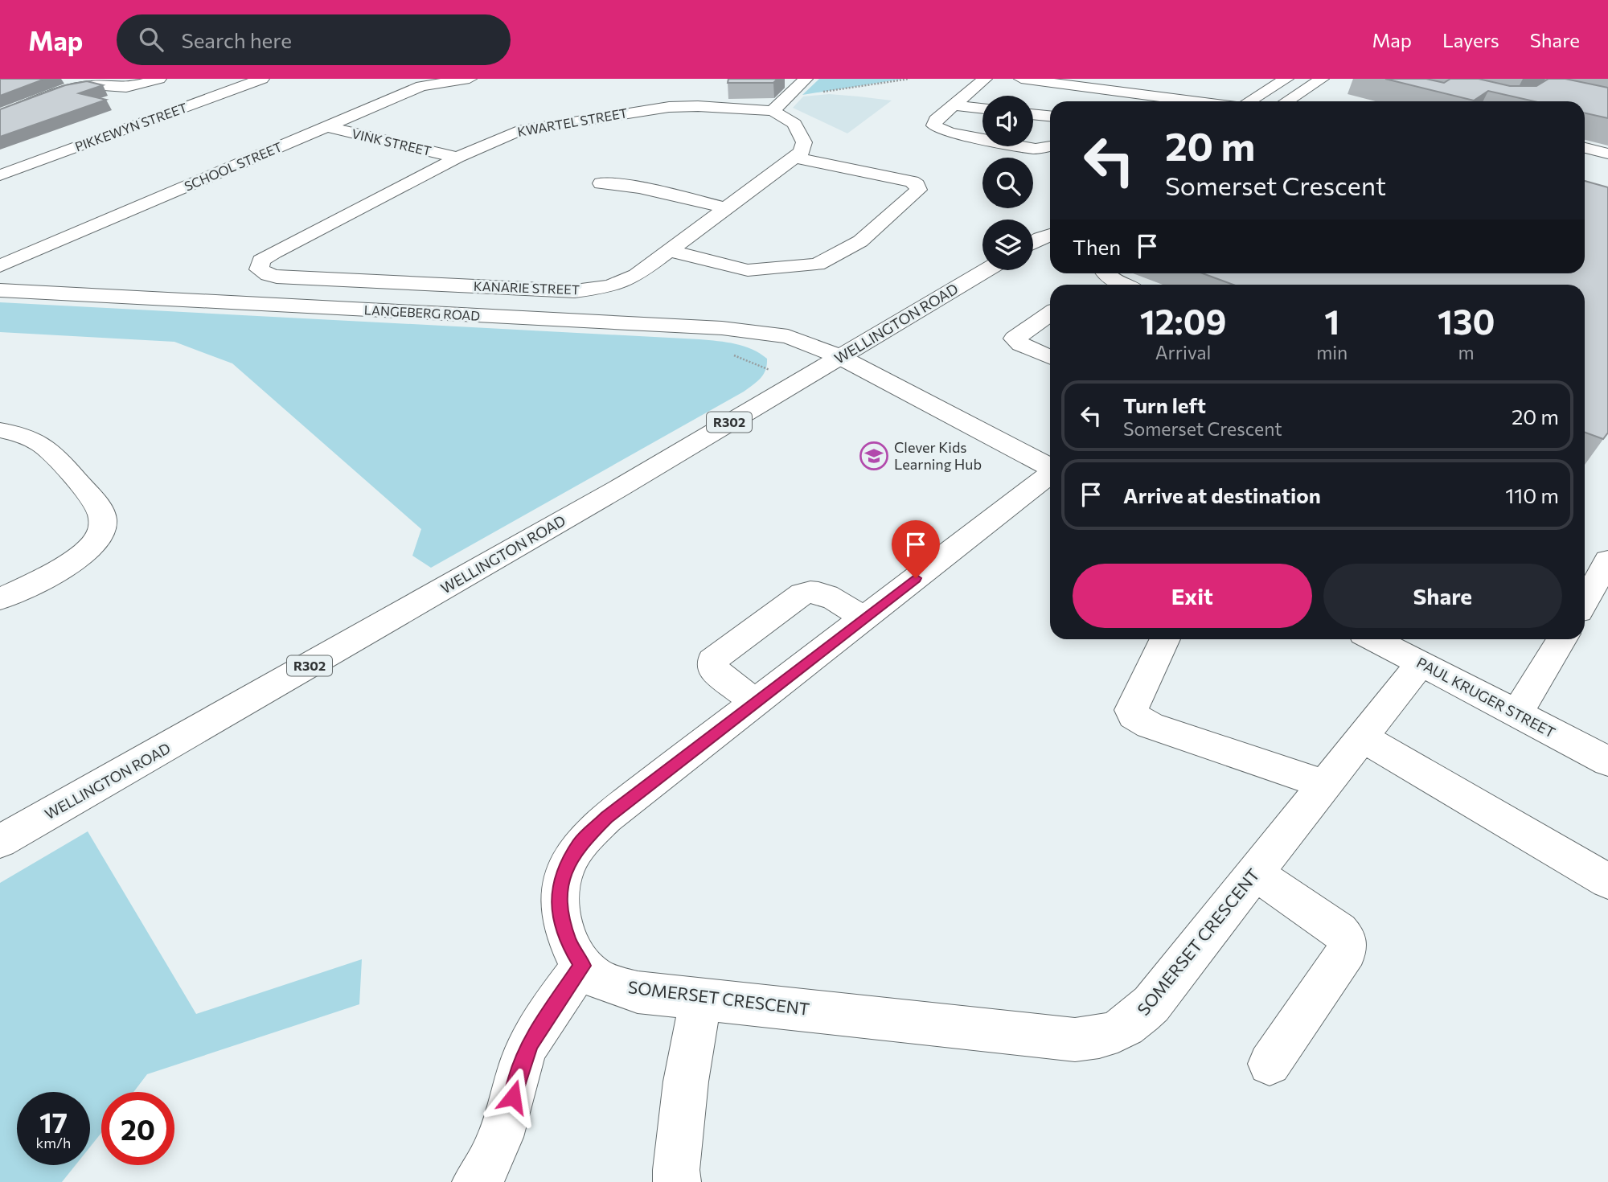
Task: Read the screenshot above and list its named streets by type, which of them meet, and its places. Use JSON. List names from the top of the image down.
{
  "streets": {
    "street": [
      "KWARTEL STREET",
      "PIKKEWYN STREET",
      "VINK STREET",
      "SCHOOL STREET",
      "KANARIE STREET",
      "LANGEBERG ROAD",
      "WELLINGTON ROAD",
      "R302",
      "PAUL KRUGER STREET",
      "SOMERSET CRESCENT"
    ]
  },
  "crossings": [
    ["KWARTEL STREET", "VINK STREET"],
    ["KWARTEL STREET", "KANARIE STREET"],
    ["VINK STREET", "SCHOOL STREET"],
    ["LANGEBERG ROAD", "WELLINGTON ROAD"],
    ["PAUL KRUGER STREET", "SOMERSET CRESCENT"]
  ],
  "places": {
    "school or university": ["Clever Kids Learning Hub"]
  },
  "page": {
    "header": "Map",
    "search": "Search here",
    "nav": ["Map", "Layers", "Share"],
    "turn": ["20 m", "Somerset Crescent"],
    "then": "Then",
    "eta": [
      "12:09",
      "Arrival",
      "1",
      "min",
      "130",
      "m"
    ],
    "list": [
      {
        "name": "Turn left",
        "note": "Somerset Crescent",
        "value": "20 m"
      },
      {
        "name": "Arrive at destination",
        "value": "110 m"
      }
    ],
    "buttons": ["Exit", "Share"],
    "speed": "17 km/h",
    "limit": "20"
  }
}
